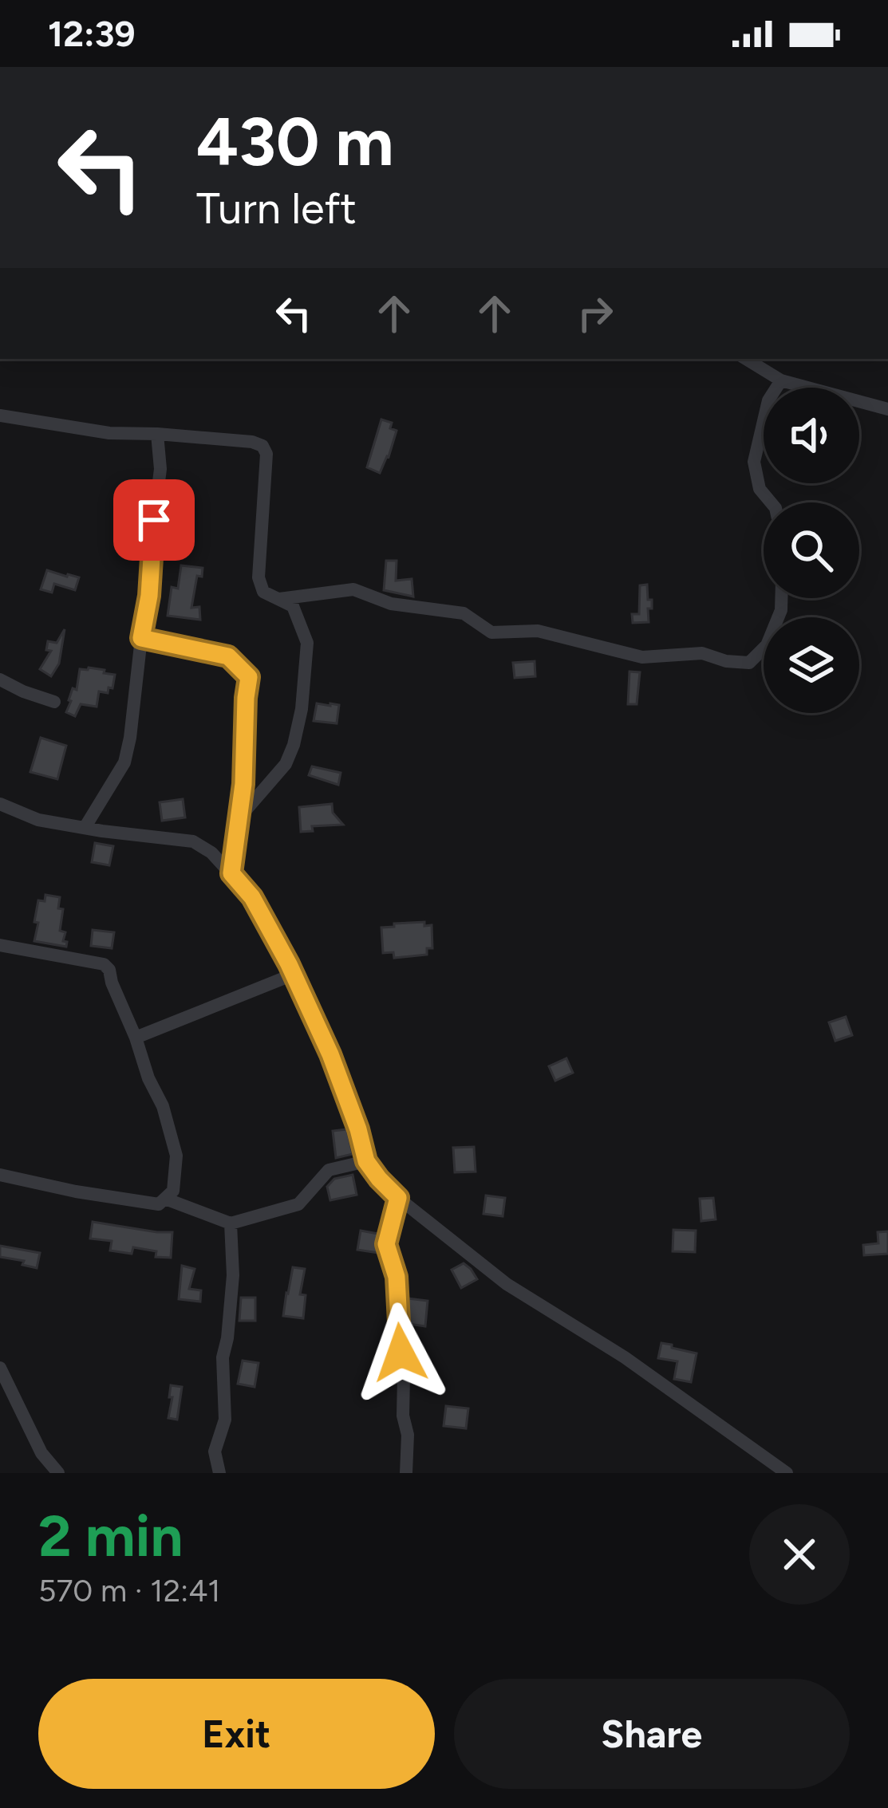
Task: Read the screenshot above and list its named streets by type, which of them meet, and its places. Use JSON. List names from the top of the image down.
{
  "page": {
    "status": "12:39",
    "turn": ["430 m", "Turn left"],
    "heading": ["2 min", "570 m · 12:41"],
    "buttons": ["Exit", "Share"]
  }
}
